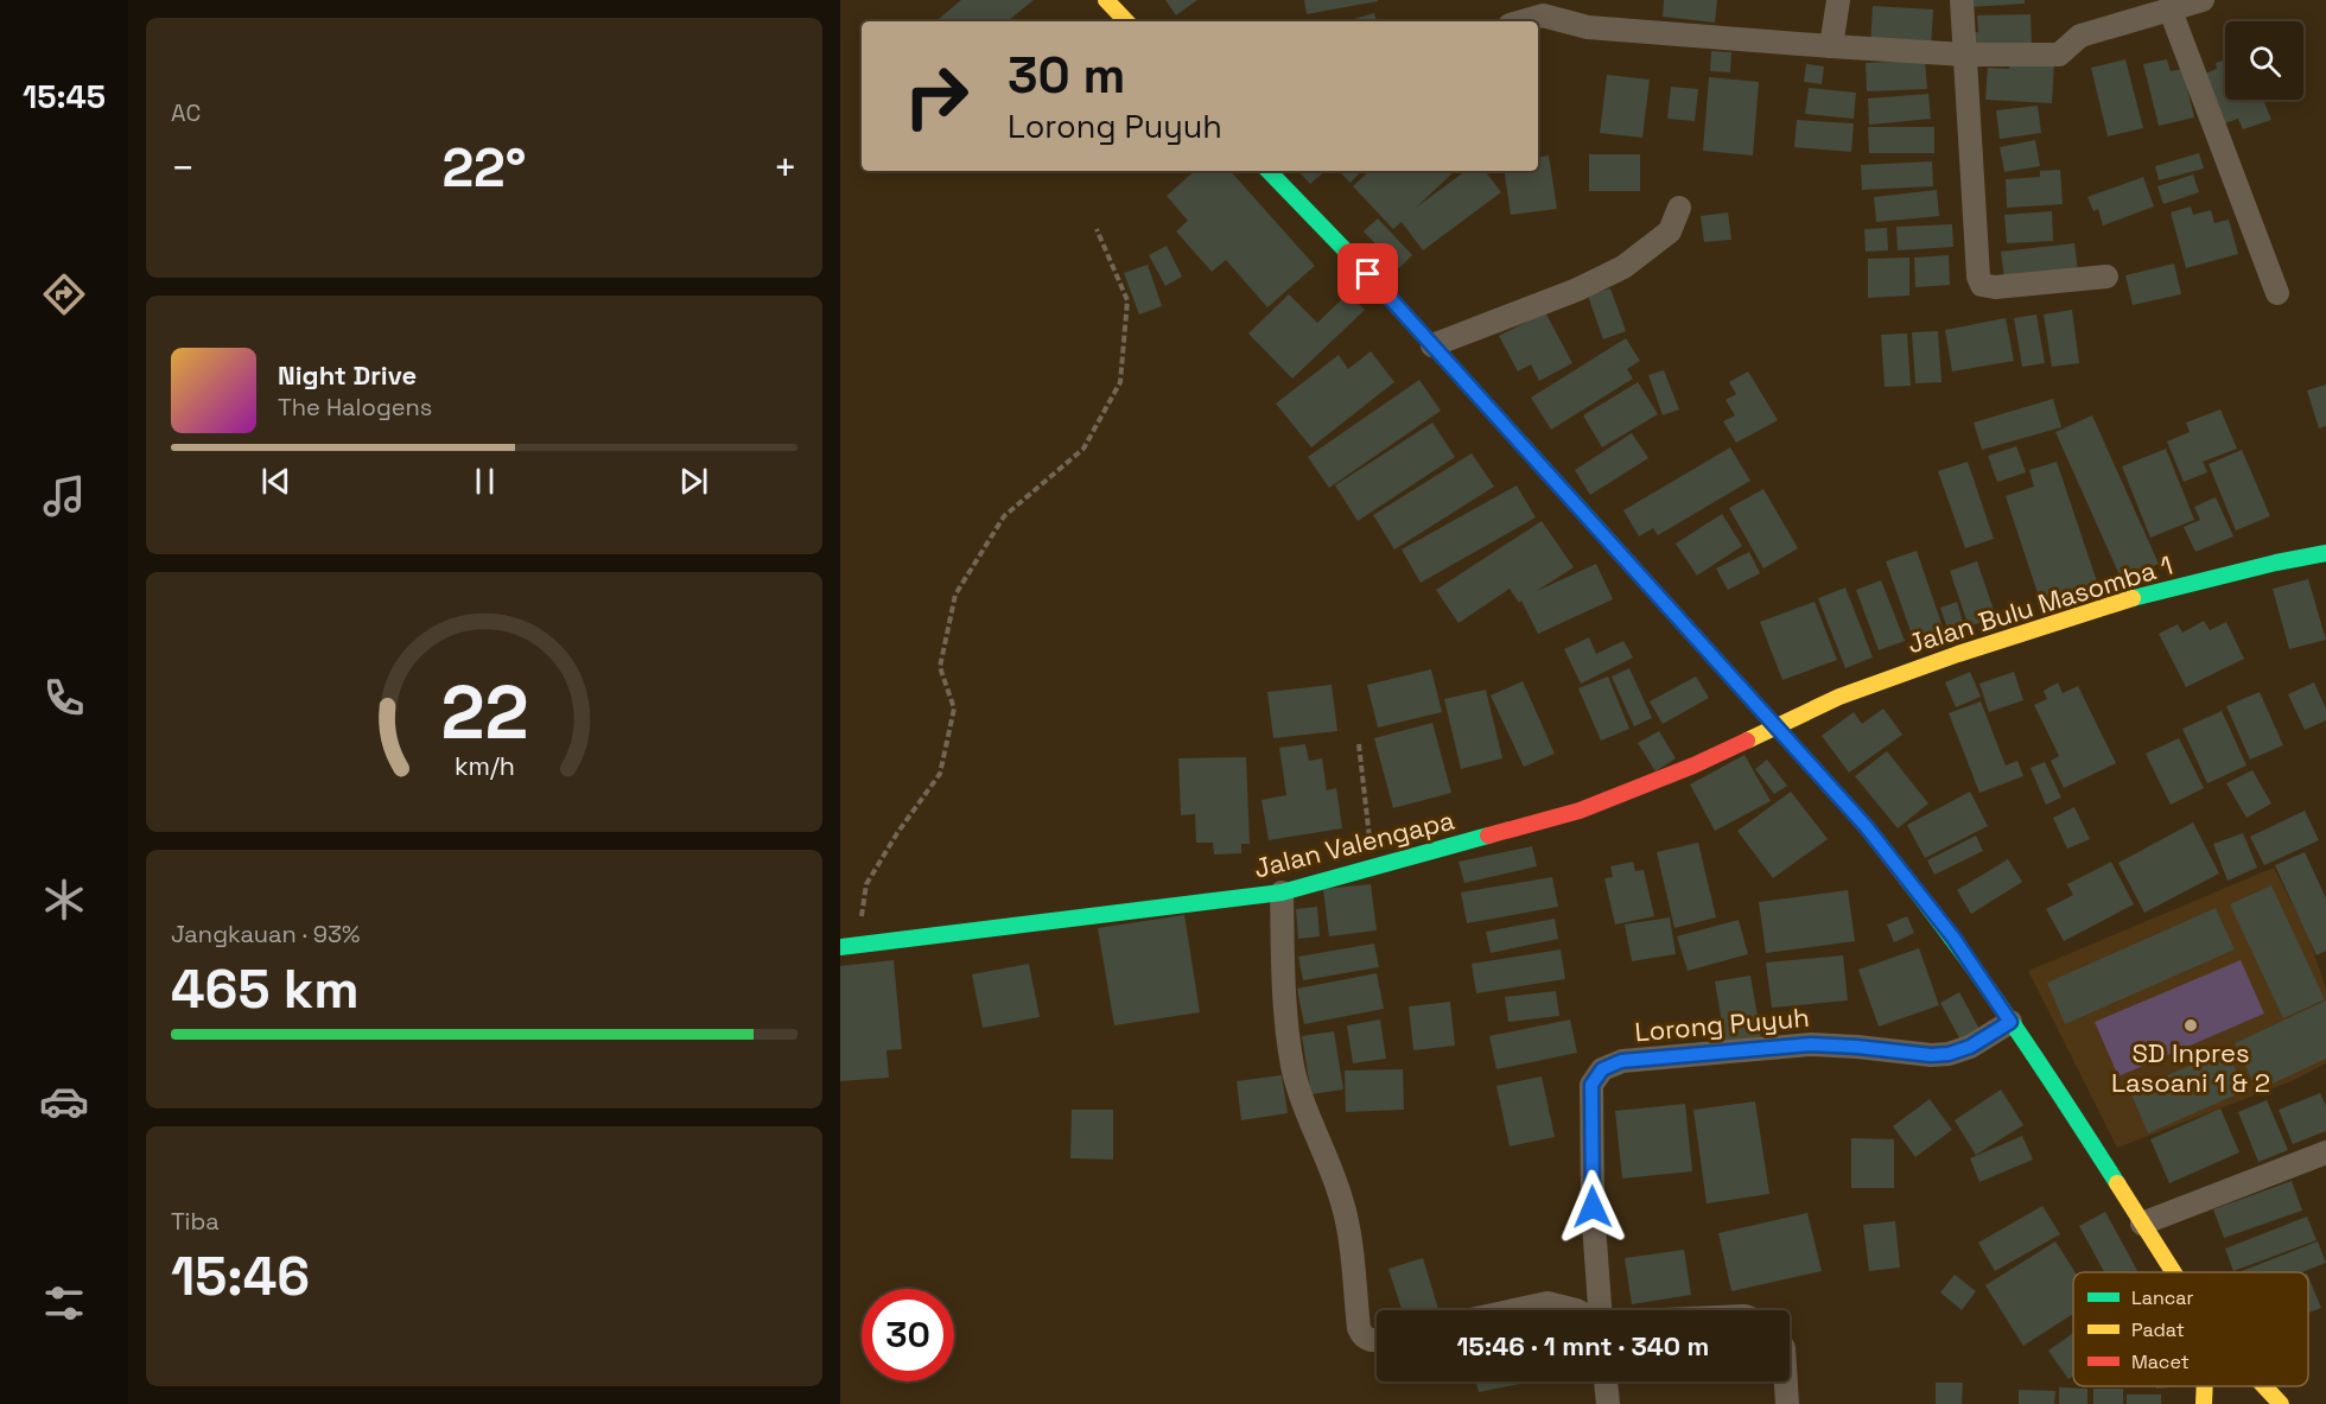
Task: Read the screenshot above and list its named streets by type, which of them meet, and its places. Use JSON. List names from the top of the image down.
{
  "streets": {
    "street": ["Jalan Bulu Masomba 1", "Jalan Valengapa", "Lorong Puyuh"]
  },
  "crossings": [
    ["Jalan Bulu Masomba 1", "Jalan Valengapa"]
  ],
  "places": ["SD Inpres Lasoani 1 & 2"],
  "legend": ["Lancar", "Padat", "Macet"],
  "page": {
    "tabs": "15:45",
    "tile": [
      "AC",
      ["Jangkauan · 93%", "465 km"],
      ["Tiba", "15:46"]
    ],
    "turn": ["30 m", "Lorong Puyuh"],
    "heat": ["−", "22°", "+"],
    "song": ["Night Drive", "The Halogens"],
    "limit": "30",
    "trip": "15:46 · 1 mnt · 340 m",
    "gauge": ["22", "km/h"]
  }
}
